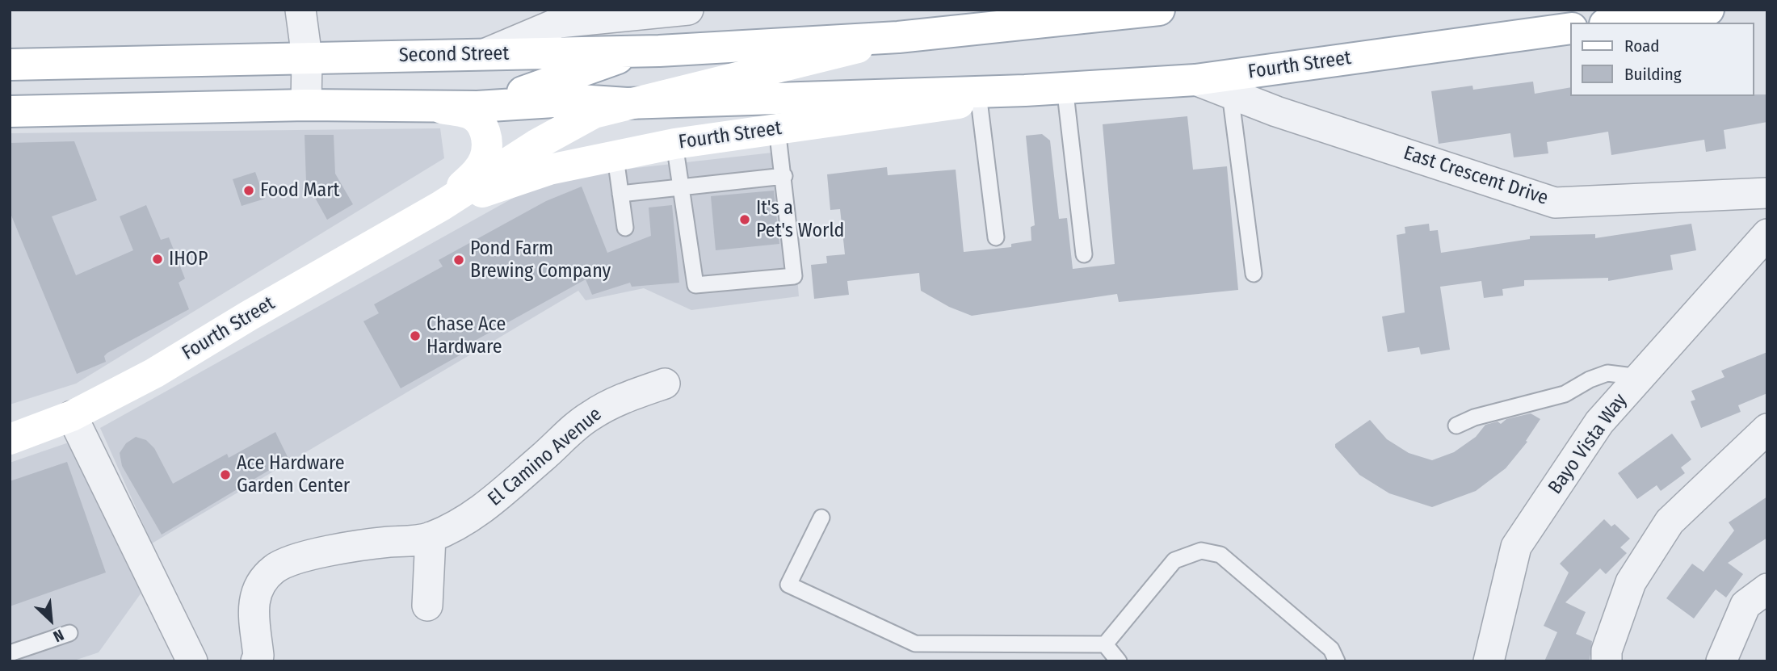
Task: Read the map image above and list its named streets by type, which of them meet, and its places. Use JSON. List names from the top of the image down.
{
  "streets": {
    "main road": ["Second Street", "Fourth Street"],
    "street": ["East Crescent Drive", "Bayo Vista Way", "El Camino Avenue"]
  },
  "crossings": [
    ["Second Street", "Fourth Street"],
    ["Fourth Street", "East Crescent Drive"]
  ],
  "places": [
    "Food Mart",
    "It's a Pet's World",
    "IHOP",
    "Pond Farm Brewing Company",
    "Chase Ace Hardware",
    "Ace Hardware Garden Center"
  ],
  "legend": ["Road", "Building"],
  "north": "bottom right"
}
